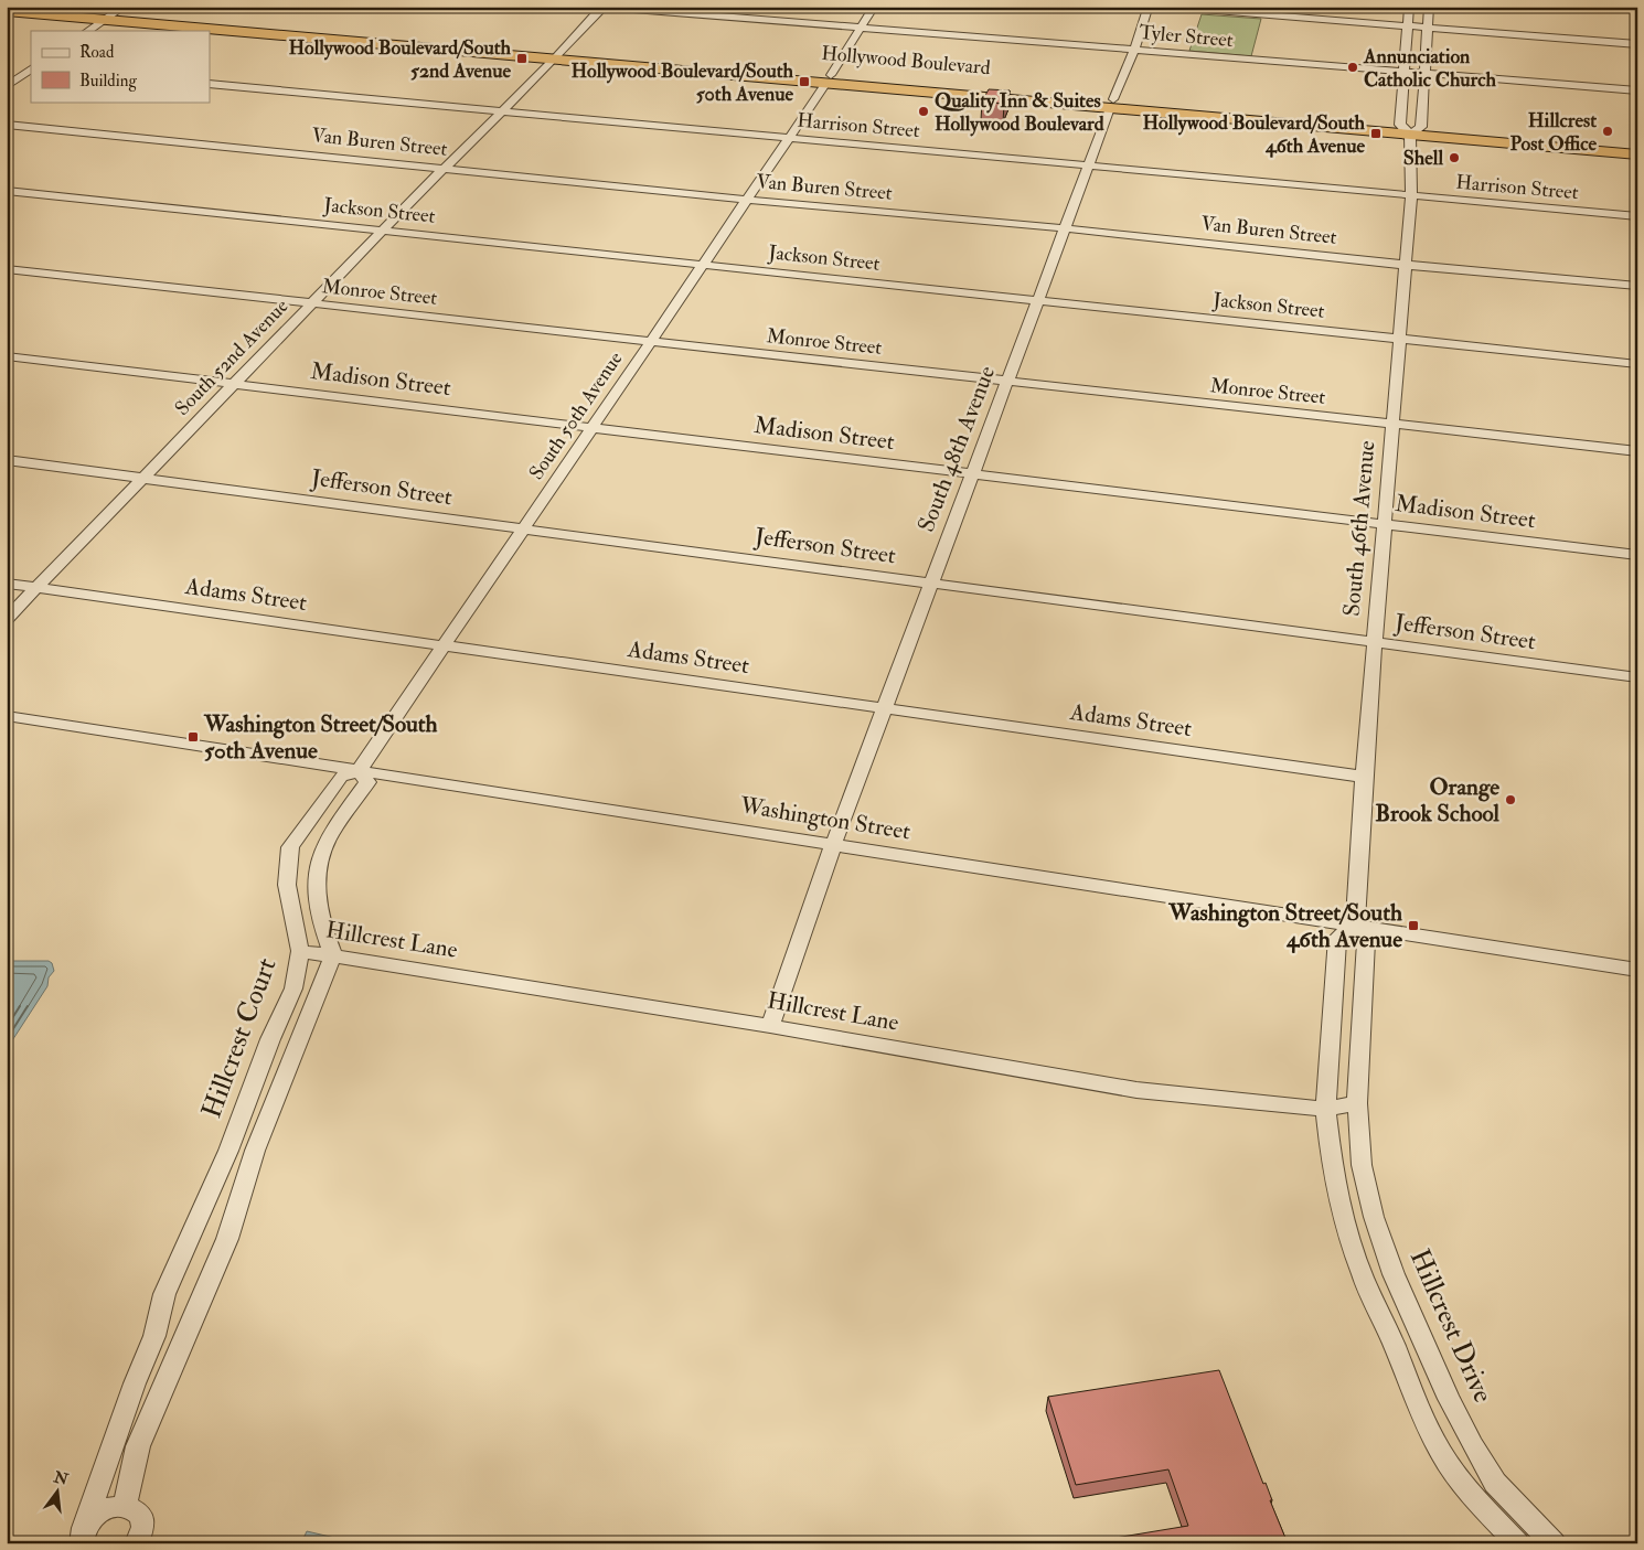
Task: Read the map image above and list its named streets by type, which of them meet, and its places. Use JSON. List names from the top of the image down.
{
  "streets": {
    "highway": ["Hollywood Boulevard"],
    "street": [
      "Tyler Street",
      "Harrison Street",
      "Van Buren Street",
      "Jackson Street",
      "Monroe Street",
      "South 52nd Avenue",
      "Madison Street",
      "South 50th Avenue",
      "South 48th Avenue",
      "Jefferson Street",
      "South 46th Avenue",
      "Adams Street",
      "Washington Street",
      "Hillcrest Lane",
      "Hillcrest Court",
      "Hillcrest Drive"
    ]
  },
  "crossings": [
    ["Tyler Street", "South 52nd Avenue"],
    ["Tyler Street", "South 50th Avenue"],
    ["Tyler Street", "South 48th Avenue"],
    ["Hollywood Boulevard", "South 52nd Avenue"],
    ["Hollywood Boulevard", "South 50th Avenue"],
    ["Hollywood Boulevard", "South 48th Avenue"],
    ["Hollywood Boulevard", "South 46th Avenue"],
    ["Harrison Street", "South 52nd Avenue"],
    ["Harrison Street", "South 50th Avenue"],
    ["Harrison Street", "South 48th Avenue"],
    ["Harrison Street", "South 46th Avenue"],
    ["Van Buren Street", "South 52nd Avenue"],
    ["Van Buren Street", "South 50th Avenue"],
    ["Van Buren Street", "South 48th Avenue"],
    ["Van Buren Street", "South 46th Avenue"],
    ["Jackson Street", "South 52nd Avenue"],
    ["Jackson Street", "South 50th Avenue"],
    ["Jackson Street", "South 48th Avenue"],
    ["Jackson Street", "South 46th Avenue"],
    ["Monroe Street", "South 52nd Avenue"],
    ["Monroe Street", "South 50th Avenue"],
    ["Monroe Street", "South 48th Avenue"],
    ["Monroe Street", "South 46th Avenue"],
    ["South 52nd Avenue", "Madison Street"],
    ["South 52nd Avenue", "Jefferson Street"],
    ["South 52nd Avenue", "Adams Street"],
    ["Madison Street", "South 50th Avenue"],
    ["Madison Street", "South 48th Avenue"],
    ["Madison Street", "South 46th Avenue"],
    ["South 50th Avenue", "Jefferson Street"],
    ["South 50th Avenue", "Adams Street"],
    ["South 50th Avenue", "Washington Street"],
    ["South 50th Avenue", "Hillcrest Court"],
    ["South 48th Avenue", "Jefferson Street"],
    ["South 48th Avenue", "Adams Street"],
    ["South 48th Avenue", "Washington Street"],
    ["South 48th Avenue", "Hillcrest Lane"],
    ["Jefferson Street", "South 46th Avenue"],
    ["South 46th Avenue", "Adams Street"],
    ["South 46th Avenue", "Washington Street"],
    ["South 46th Avenue", "Hillcrest Lane"],
    ["South 46th Avenue", "Hillcrest Drive"],
    ["Washington Street", "Hillcrest Court"],
    ["Hillcrest Lane", "Hillcrest Court"],
    ["Hillcrest Lane", "Hillcrest Drive"]
  ],
  "places": {
    "transit": [
      "Hollywood Boulevard/South 52nd Avenue",
      "Hollywood Boulevard/South 50th Avenue",
      "Hollywood Boulevard/South 46th Avenue",
      "Washington Street/South 50th Avenue",
      "Washington Street/South 46th Avenue"
    ],
    "other": [
      "Annunciation Catholic Church",
      "Quality Inn & Suites Hollywood Boulevard",
      "Hillcrest Post Office",
      "Shell",
      "Orange Brook School"
    ]
  },
  "legend": ["Road", "Building"],
  "north": "top"
}
